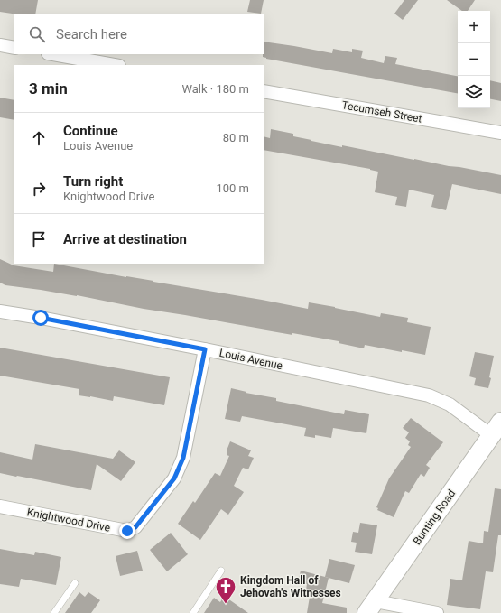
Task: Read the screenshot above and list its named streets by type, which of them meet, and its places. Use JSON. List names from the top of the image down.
{
  "streets": {
    "main road": ["Bunting Road"],
    "street": ["Tecumseh Street", "Louis Avenue", "Knightwood Drive"]
  },
  "crossings": [
    ["Louis Avenue", "Bunting Road"],
    ["Louis Avenue", "Knightwood Drive"]
  ],
  "places": {
    "church": ["Kingdom Hall of Jehovah's Witnesses"]
  },
  "page": {
    "map_buttons": ["+", "−"],
    "search": "Search here",
    "heading": ["3 min", "Walk · 180 m"],
    "list": [
      ["Continue", "Louis Avenue", "80 m"],
      ["Turn right", "Knightwood Drive", "100 m"],
      "Arrive at destination"
    ]
  }
}
